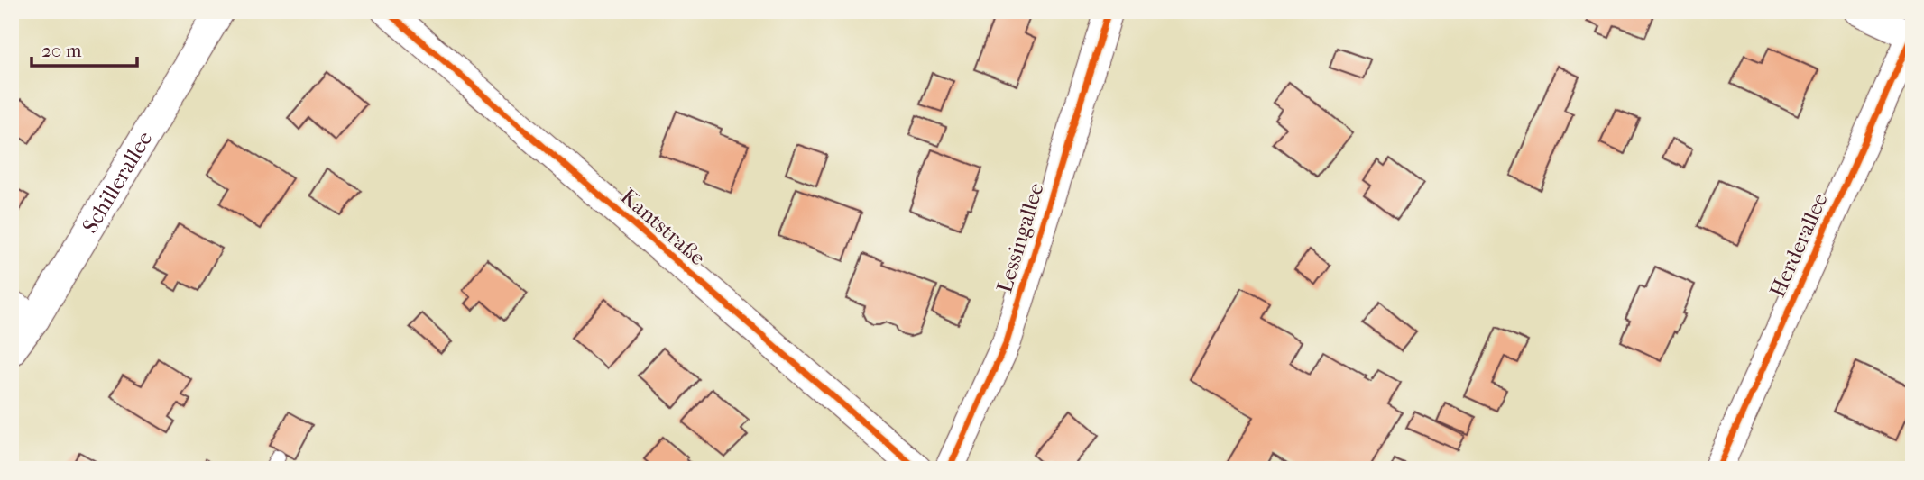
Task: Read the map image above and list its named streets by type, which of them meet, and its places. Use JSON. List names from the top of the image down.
{
  "streets": {
    "street": [
      "Schillerallee",
      "Kantstraße",
      "Lessingallee",
      "Herderallee"
    ]
  },
  "scale_bar": "20 m"
}
